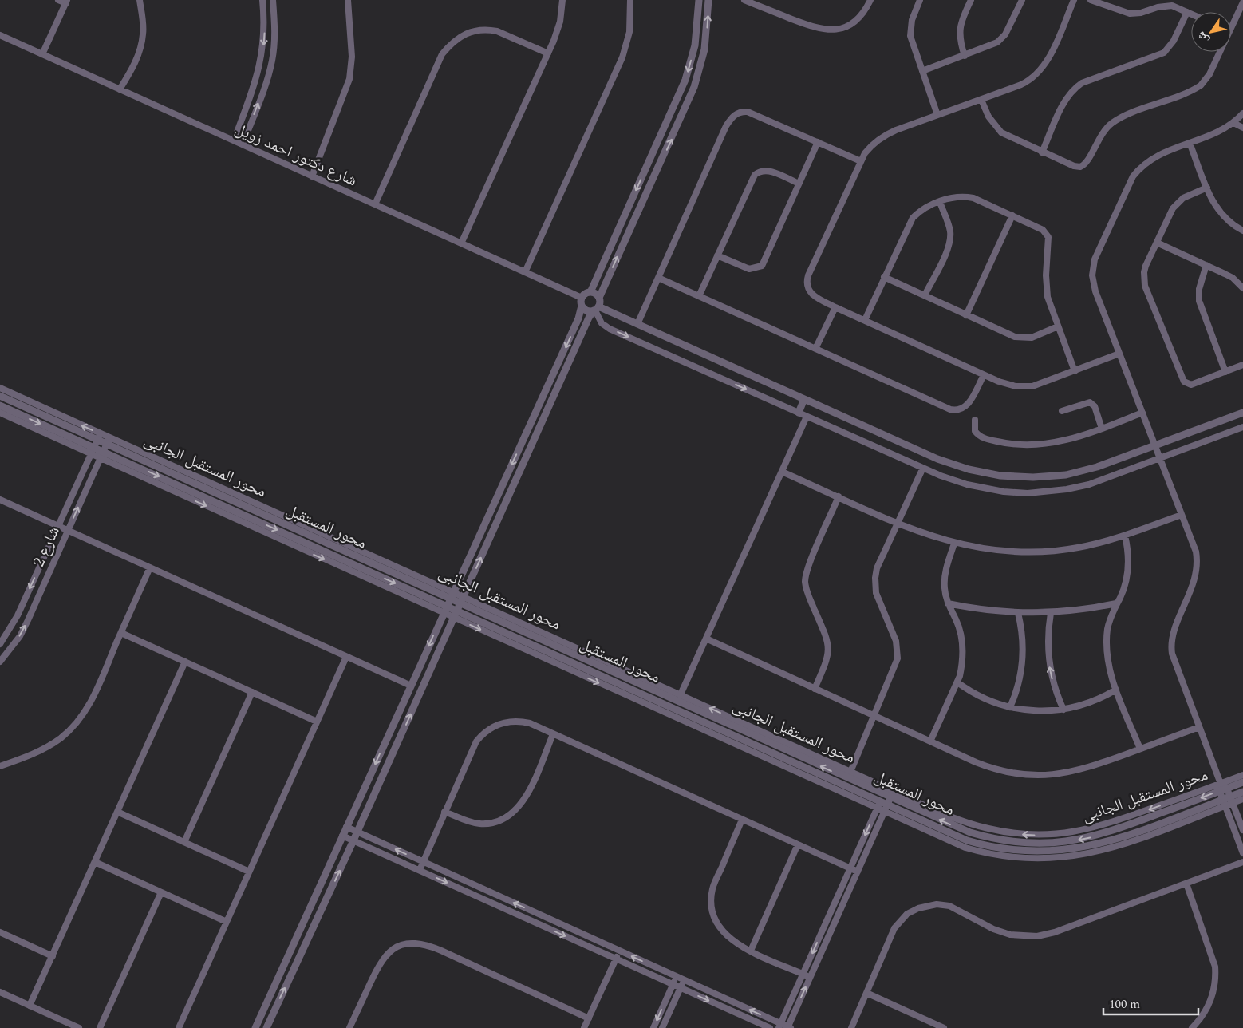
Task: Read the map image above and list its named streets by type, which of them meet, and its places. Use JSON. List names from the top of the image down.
{
  "streets": {
    "street": [
      "شارع دكتور احمد زويل",
      "محور المستقبل الجانبى",
      "محور المستقبل",
      "شارع 2"
    ]
  },
  "crossings": [
    ["محور المستقبل الجانبى", "محور المستقبل"],
    ["محور المستقبل", "شارع 2"]
  ],
  "one_way": ["محور المستقبل الجانبى"],
  "scale_bar": "100 m",
  "north": "bottom left"
}
